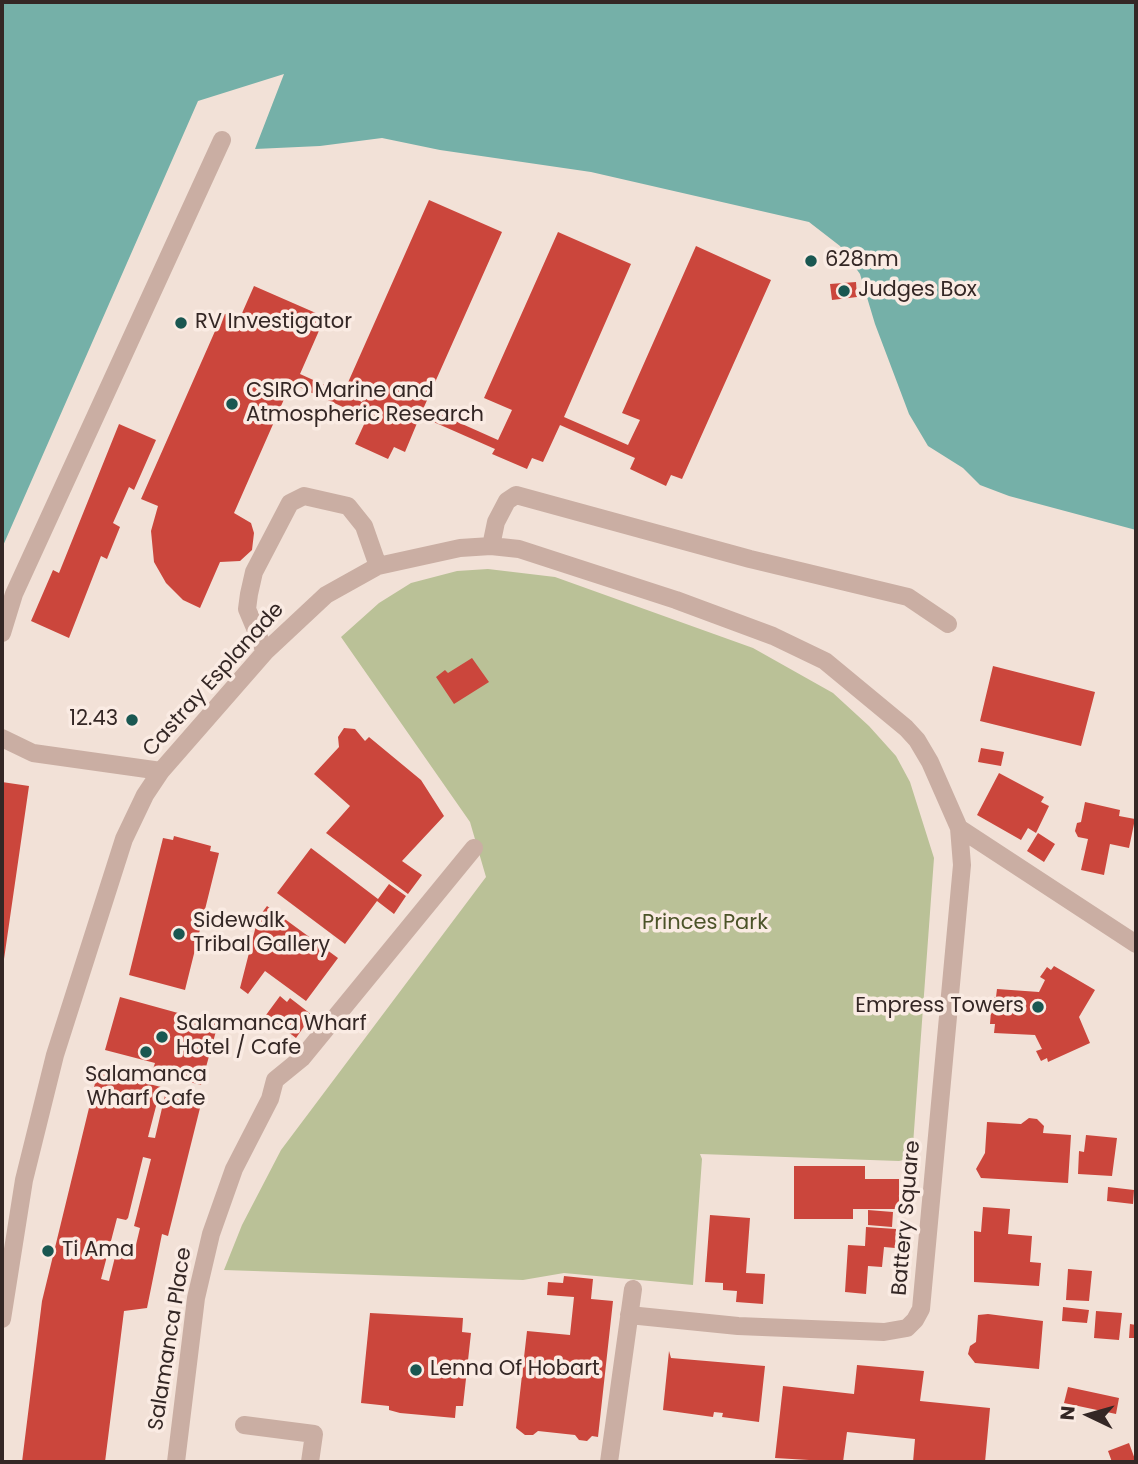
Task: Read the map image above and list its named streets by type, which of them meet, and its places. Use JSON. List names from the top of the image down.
{
  "streets": {
    "street": ["Castray Esplanade", "Battery Square", "Salamanca Place"]
  },
  "crossings": [
    ["Castray Esplanade", "Battery Square"]
  ],
  "parks": ["Princes Park"],
  "places": [
    "628nm",
    "Judges Box",
    "RV Investigator",
    "CSIRO Marine and Atmospheric Research",
    "12.43",
    "Sidewalk Tribal Gallery",
    "Empress Towers",
    "Salamanca Wharf Hotel / Cafe",
    "Salamanca Wharf Cafe",
    "Ti Ama",
    "Lenna Of Hobart"
  ],
  "north": "left"
}
